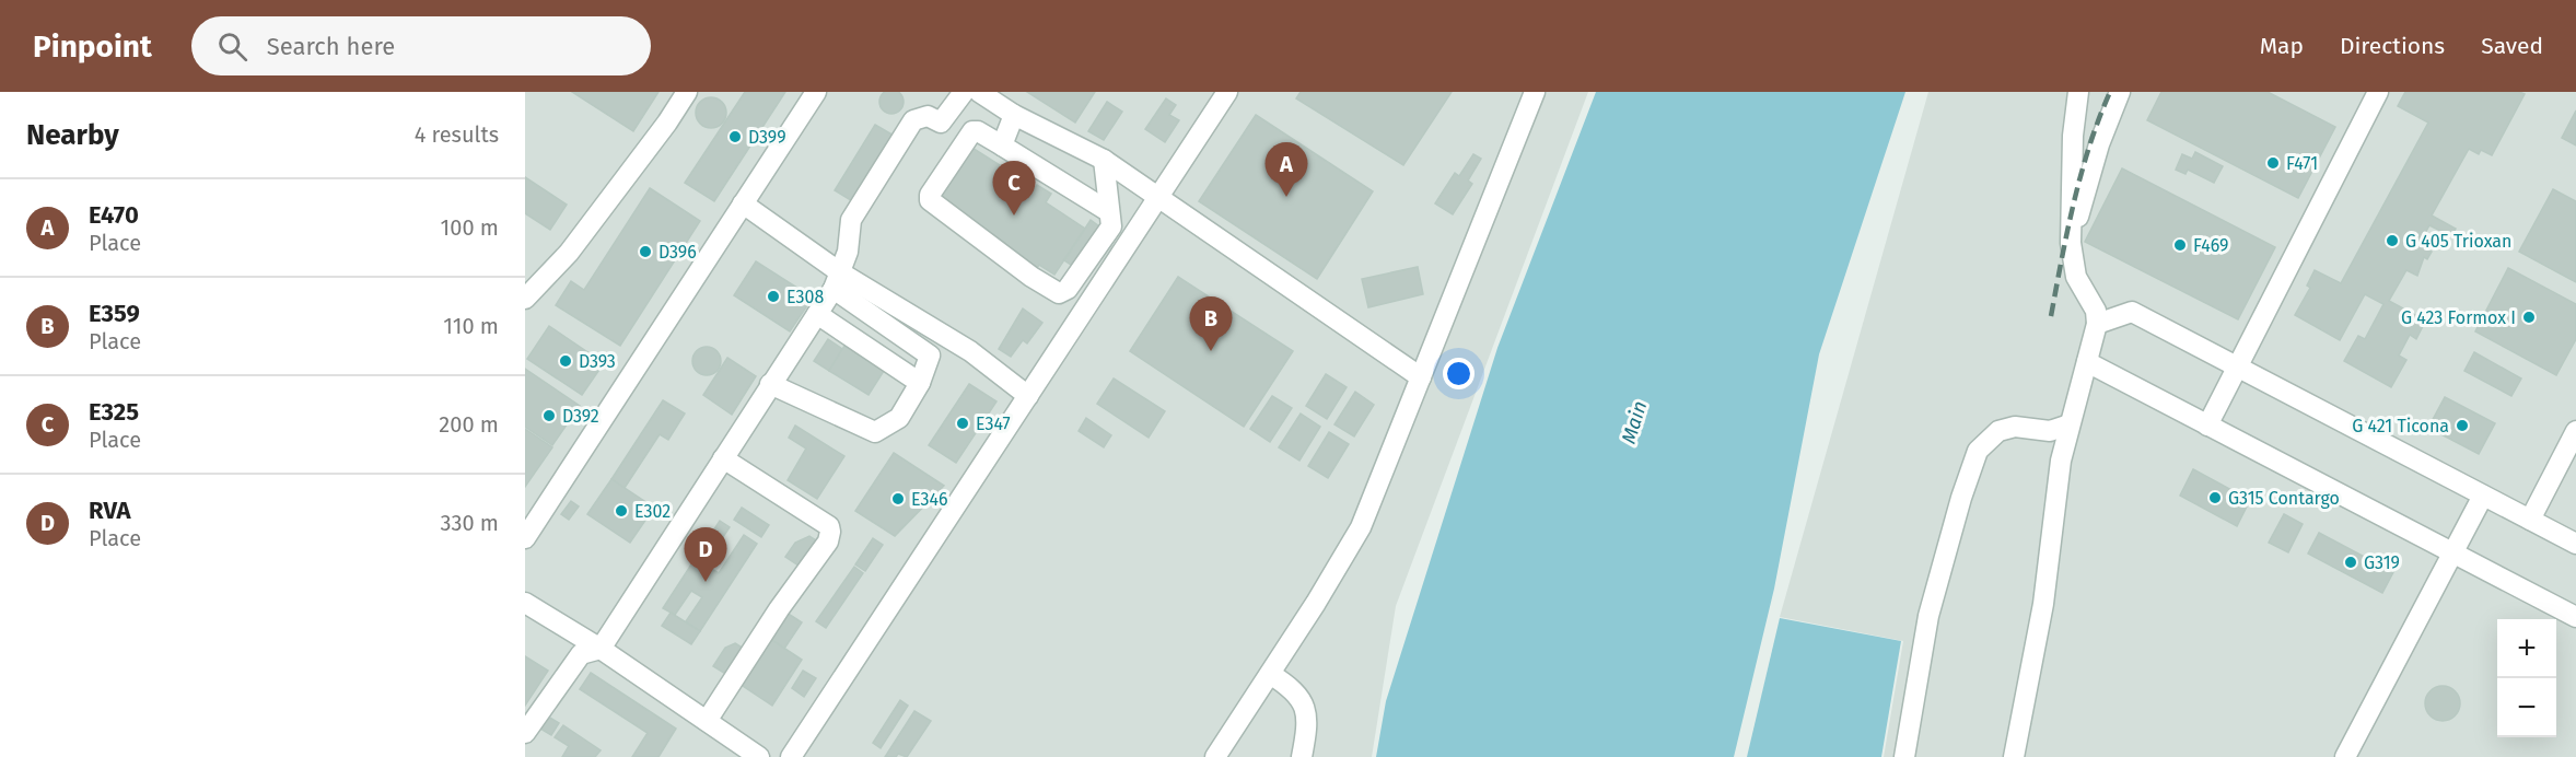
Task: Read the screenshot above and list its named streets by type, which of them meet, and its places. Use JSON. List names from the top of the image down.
{
  "water": ["Main"],
  "places": [
    "D399",
    "F471",
    "G 405 Trioxan",
    "F469",
    "D396",
    "E308",
    "G 423 Formox I",
    "D393",
    "D392",
    "E347",
    "G 421 Ticona",
    "G315 Contargo",
    "E346",
    "E302",
    "G319"
  ],
  "page": {
    "header": "Pinpoint",
    "search": "Search here",
    "nav": ["Map", "Directions", "Saved"],
    "heading": ["Nearby", "4 results"],
    "pins": [
      "A",
      "C",
      "B",
      "D"
    ],
    "list": [
      {
        "mark": "A",
        "name": "E470",
        "note": "Place",
        "value": "100 m"
      },
      {
        "mark": "B",
        "name": "E359",
        "note": "Place",
        "value": "110 m"
      },
      {
        "mark": "C",
        "name": "E325",
        "note": "Place",
        "value": "200 m"
      },
      {
        "mark": "D",
        "name": "RVA",
        "note": "Place",
        "value": "330 m"
      }
    ],
    "map_buttons": ["+", "−"]
  }
}
